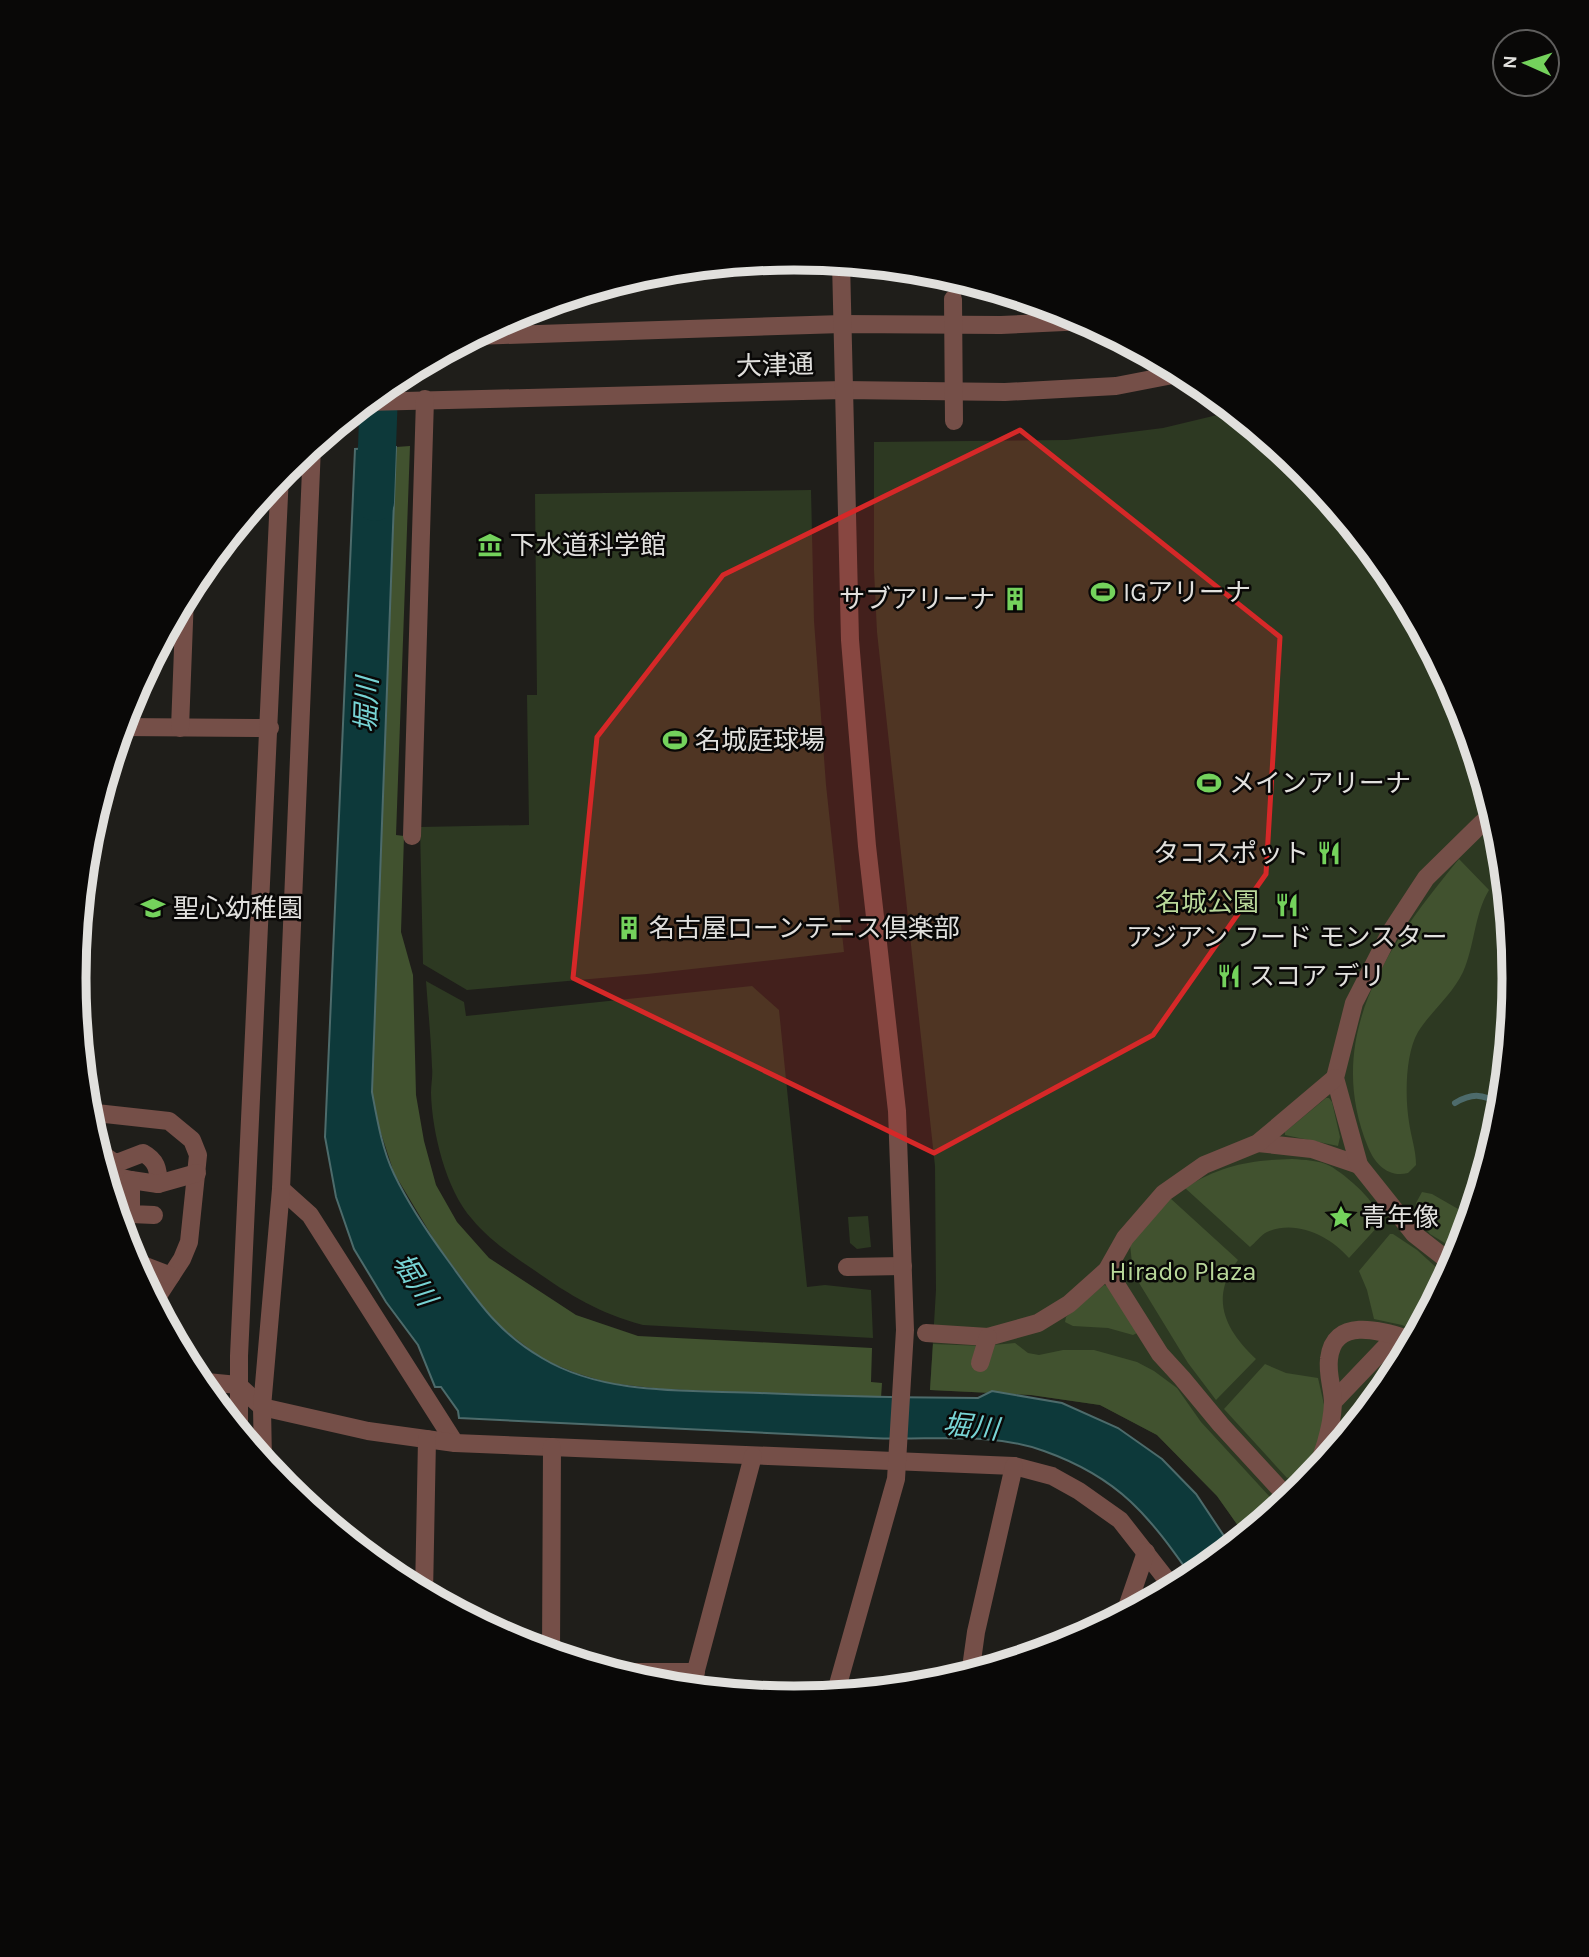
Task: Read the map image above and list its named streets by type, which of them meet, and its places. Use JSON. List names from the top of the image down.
{
  "streets": {
    "street": ["大津通"]
  },
  "water": ["堀川"],
  "parks": ["名城公園", "Hirado Plaza"],
  "places": {
    "museum": ["下水道科学館"],
    "sports": ["IGアリーナ", "名城庭球場", "メインアリーナ"],
    "building": ["サブアリーナ", "名古屋ローンテニス倶楽部"],
    "restaurant": ["タコスポット", "アジアン フード モンスター", "スコア デリ"],
    "school or university": ["聖心幼稚園"],
    "place": ["青年像"]
  },
  "north": "left"
}
